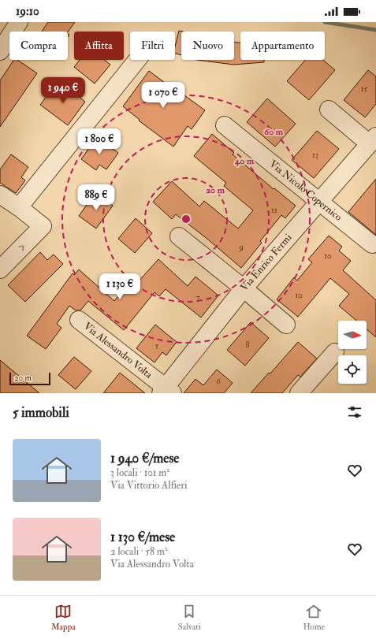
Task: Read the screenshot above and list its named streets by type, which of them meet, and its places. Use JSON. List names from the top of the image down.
{
  "streets": {
    "street": ["Via Nicolò Copernico", "Via Enrico Fermi", "Via Alessandro Volta"]
  },
  "crossings": [
    ["Via Nicolò Copernico", "Via Enrico Fermi"],
    ["Via Enrico Fermi", "Via Alessandro Volta"]
  ],
  "house_numbers": [
    "15",
    "13",
    "11",
    "9",
    "10",
    "10",
    "7",
    "8",
    "5",
    "6"
  ],
  "scale_bar": "20 m",
  "north": "right",
  "page": {
    "status": "19:10",
    "chip": [
      "Compra",
      "Affitta",
      "Filtri",
      "Nuovo",
      "Appartamento"
    ],
    "price": [
      "1 940 €",
      "1 070 €",
      "1 800 €",
      "889 €",
      "1 130 €"
    ],
    "scale": "20 m",
    "heading": "5 immobili",
    "list": [
      {
        "name": "1 940 €/mese",
        "note": "3 locali · 101 m² · Via Vittorio Alfieri"
      },
      {
        "name": "1 130 €/mese",
        "note": "2 locali · 58 m² · Via Alessandro Volta"
      }
    ],
    "tabs": ["Mappa", "Salvati", "Home"]
  },
  "rings": ["60 m", "40 m", "20 m"]
}
